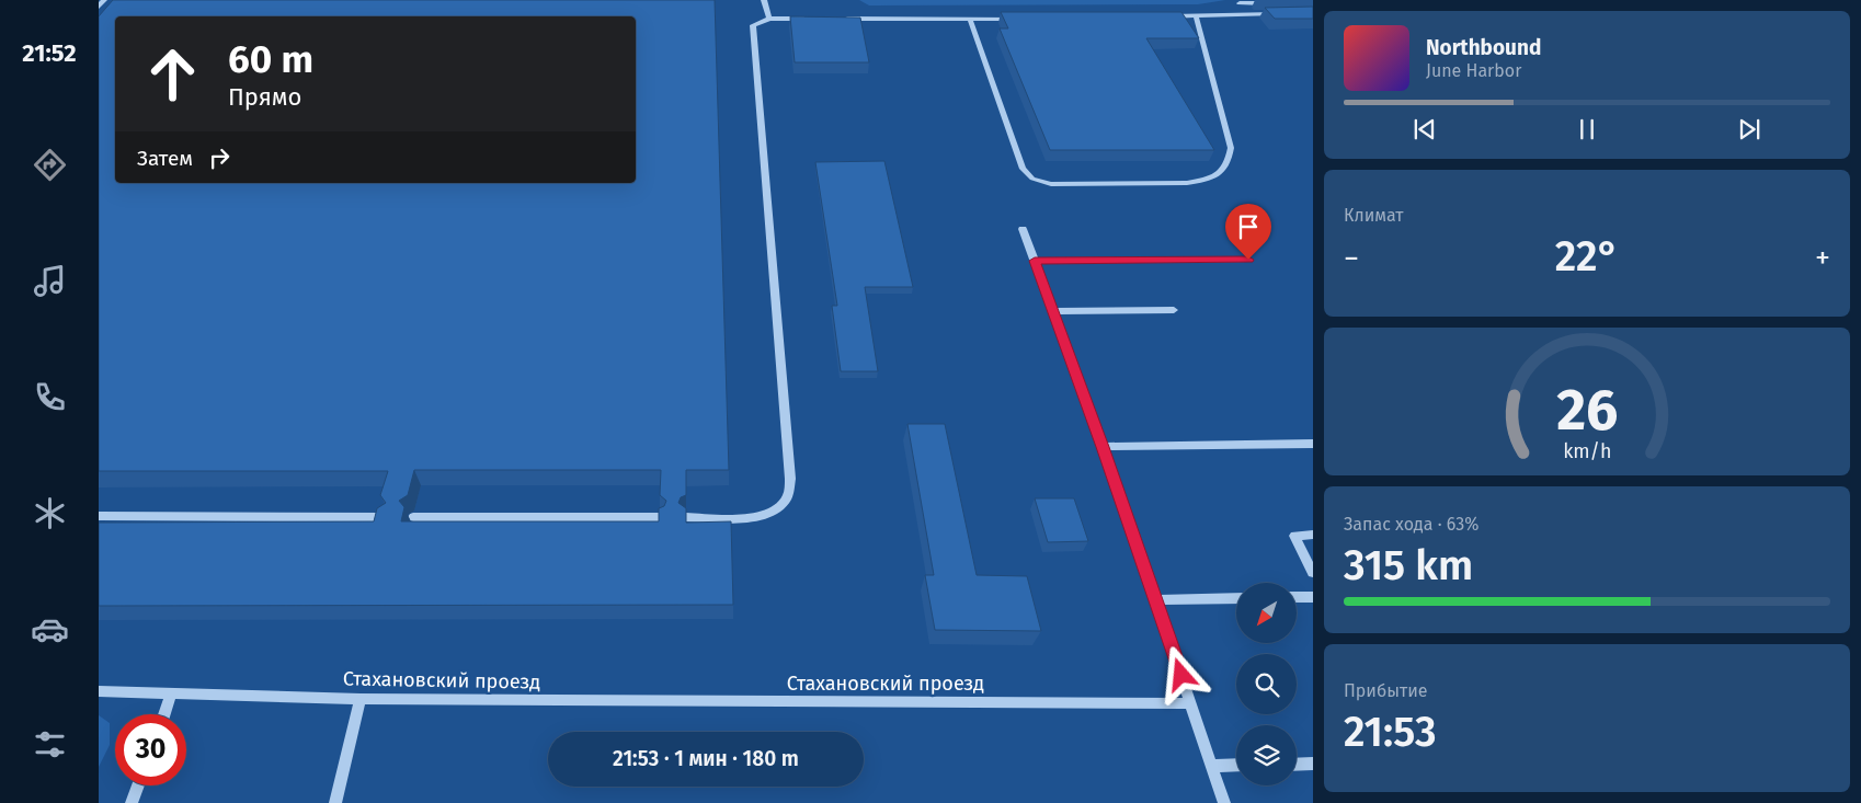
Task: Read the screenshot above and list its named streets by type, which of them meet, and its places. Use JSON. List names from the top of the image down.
{
  "streets": {
    "street": ["Стахановский проезд"]
  },
  "north": "bottom left",
  "page": {
    "tabs": "21:52",
    "turn": ["60 m", "Прямо"],
    "song": ["Northbound", "June Harbor"],
    "then": "Затем",
    "tile": [
      "Климат",
      ["Запас хода · 63%", "315 km"],
      ["Прибытие", "21:53"]
    ],
    "heat": ["−", "22°", "+"],
    "limit": "30",
    "trip": "21:53 · 1 мин · 180 m",
    "gauge": ["26", "km/h"]
  }
}
